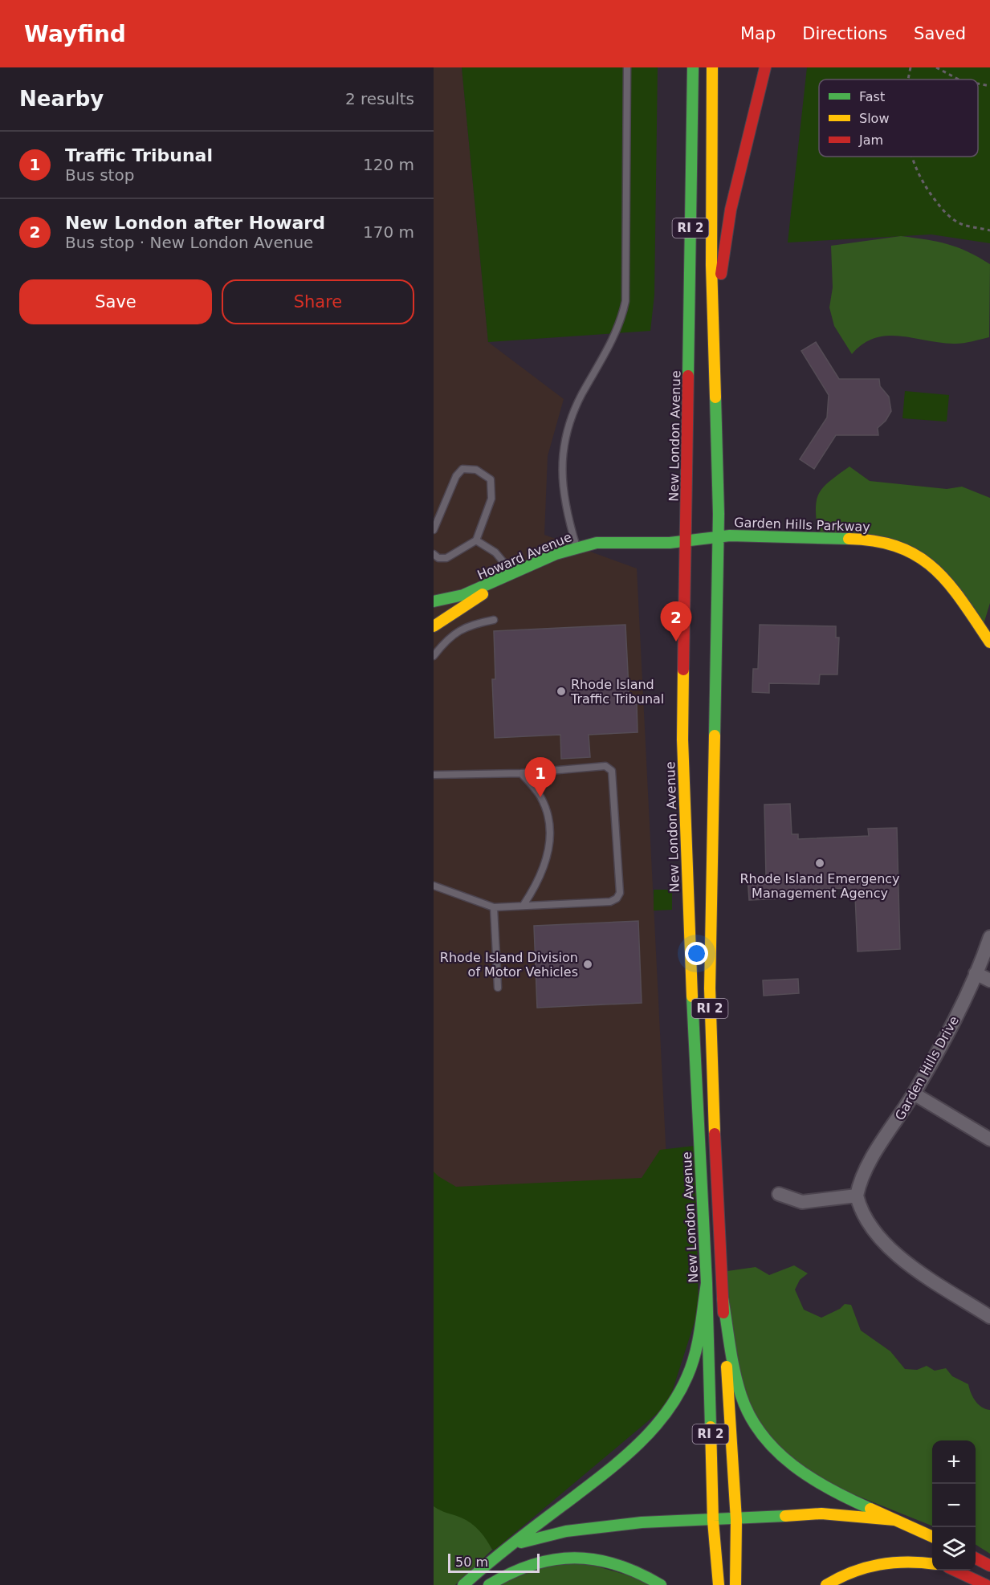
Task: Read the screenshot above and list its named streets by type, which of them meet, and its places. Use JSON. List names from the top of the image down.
{
  "streets": {
    "main road": [
      "RI 2",
      "New London Avenue",
      "Garden Hills Parkway",
      "Howard Avenue"
    ],
    "street": ["Garden Hills Drive"]
  },
  "crossings": [
    ["RI 2", "Garden Hills Parkway"],
    ["New London Avenue", "Garden Hills Parkway"],
    ["New London Avenue", "Howard Avenue"],
    ["Garden Hills Parkway", "Howard Avenue"]
  ],
  "places": ["Rhode Island Traffic Tribunal", "Rhode Island Emergency Management Agency", "Rhode Island Division of Motor Vehicles"],
  "legend": ["Fast", "Slow", "Jam"],
  "scale_bar": "50 m",
  "page": {
    "header": "Wayfind",
    "nav": ["Map", "Directions", "Saved"],
    "heading": ["Nearby", "2 results"],
    "list": [
      {
        "mark": "1",
        "name": "Traffic Tribunal",
        "note": "Bus stop",
        "value": "120 m"
      },
      {
        "mark": "2",
        "name": "New London after Howard",
        "note": "Bus stop · New London Avenue",
        "value": "170 m"
      }
    ],
    "buttons": ["Save", "Share"],
    "pins": ["2", "1"],
    "map_buttons": ["+", "−"],
    "scale": "50 m"
  }
}
